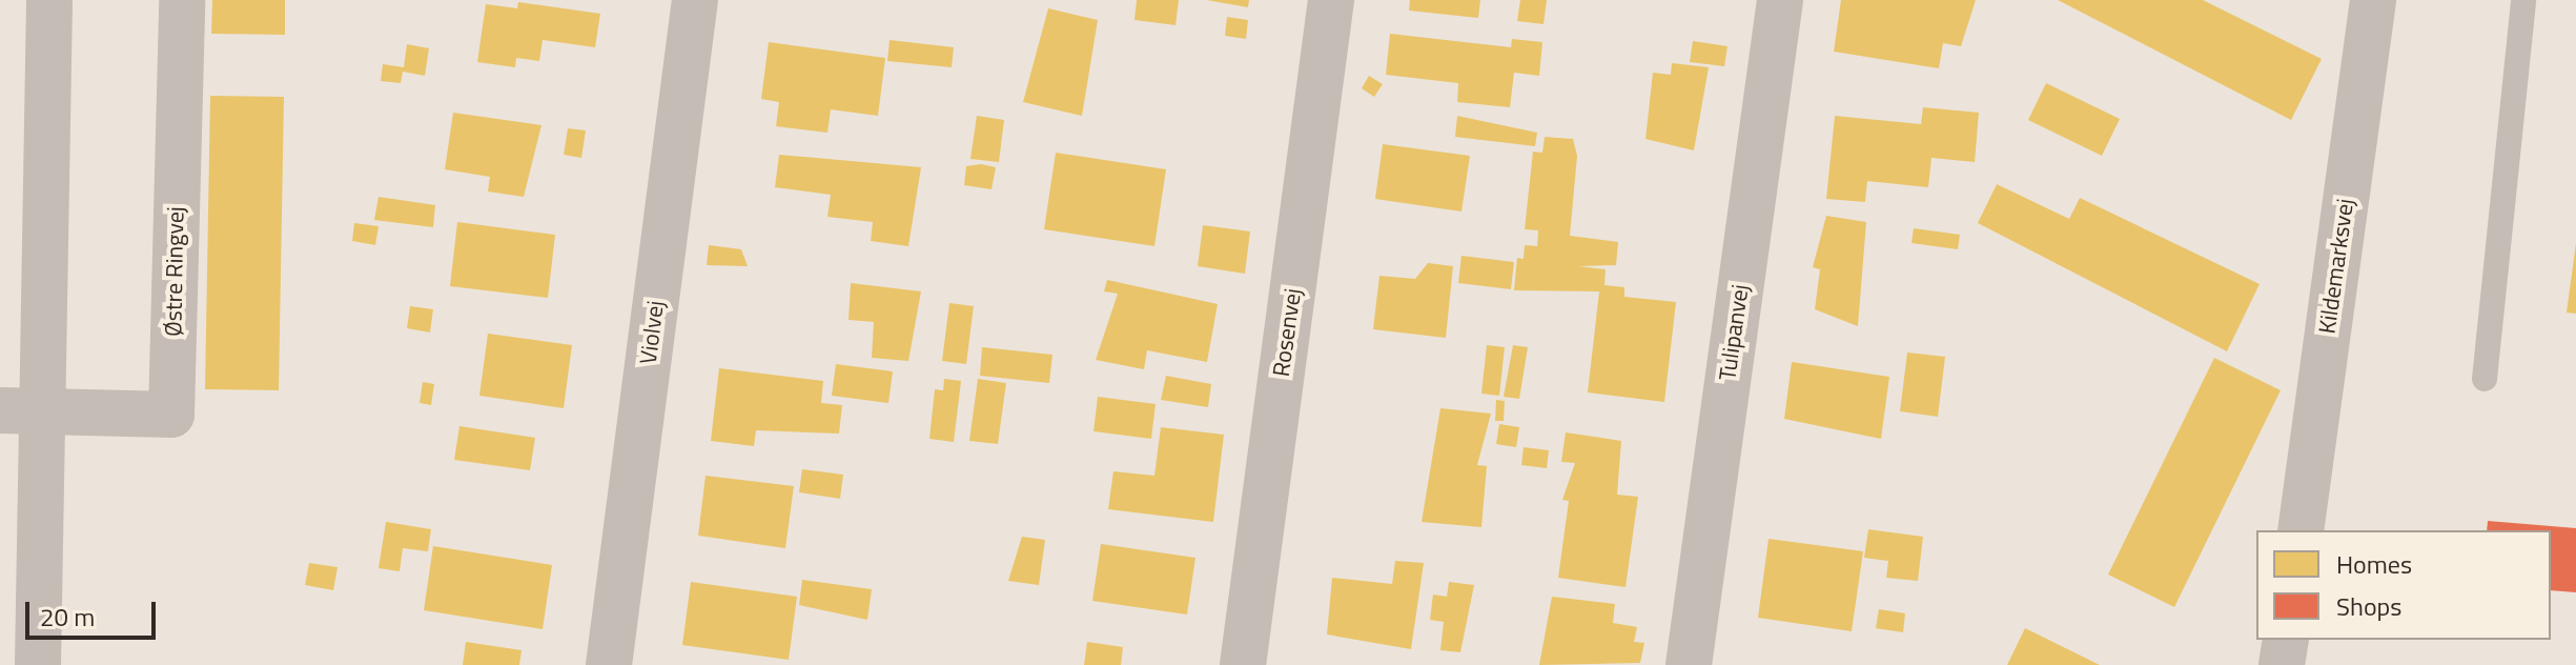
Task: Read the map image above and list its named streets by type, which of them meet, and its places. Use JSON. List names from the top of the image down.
{
  "streets": {
    "street": [
      "Kildemarksvej",
      "Østre Ringvej",
      "Violvej",
      "Rosenvej",
      "Tulipanvej"
    ]
  },
  "legend": ["Homes", "Shops"],
  "scale_bar": "20 m"
}
